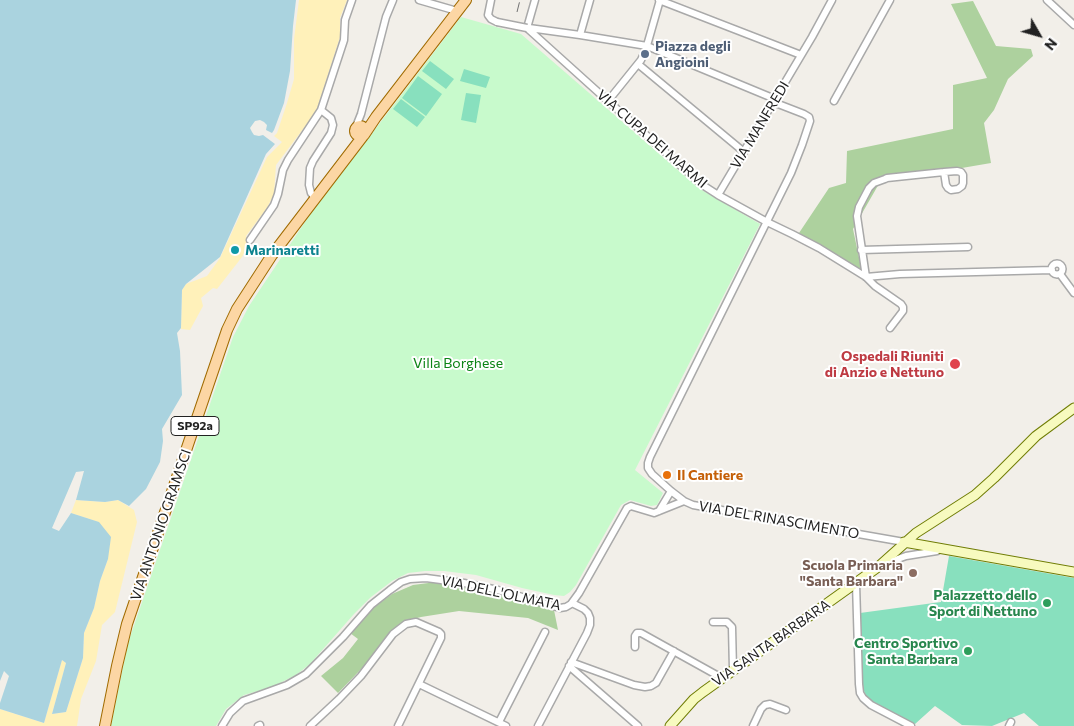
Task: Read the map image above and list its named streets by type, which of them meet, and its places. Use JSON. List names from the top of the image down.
{
  "streets": {
    "main road": ["SP92a", "VIA ANTONIO GRAMSCI"],
    "street": [
      "VIA MANFREDI",
      "VIA CUPA DEI MARMI",
      "VIA DEL RINASCIMENTO",
      "VIA DELL'OLMATA",
      "VIA SANTA BARBARA"
    ]
  },
  "crossings": [
    ["VIA MANFREDI", "VIA CUPA DEI MARMI"],
    ["VIA MANFREDI", "VIA DEL RINASCIMENTO"],
    ["VIA CUPA DEI MARMI", "VIA DEL RINASCIMENTO"],
    ["VIA DEL RINASCIMENTO", "VIA SANTA BARBARA"]
  ],
  "parks": ["Villa Borghese"],
  "places": [
    "Piazza degli Angioini",
    "Marinaretti",
    "Ospedali Riuniti di Anzio e Nettuno",
    "Il Cantiere",
    "Scuola Primaria \"Santa Barbara\"",
    "Palazzetto dello Sport di Nettuno",
    "Centro Sportivo Santa Barbara"
  ],
  "north": "bottom right"
}
